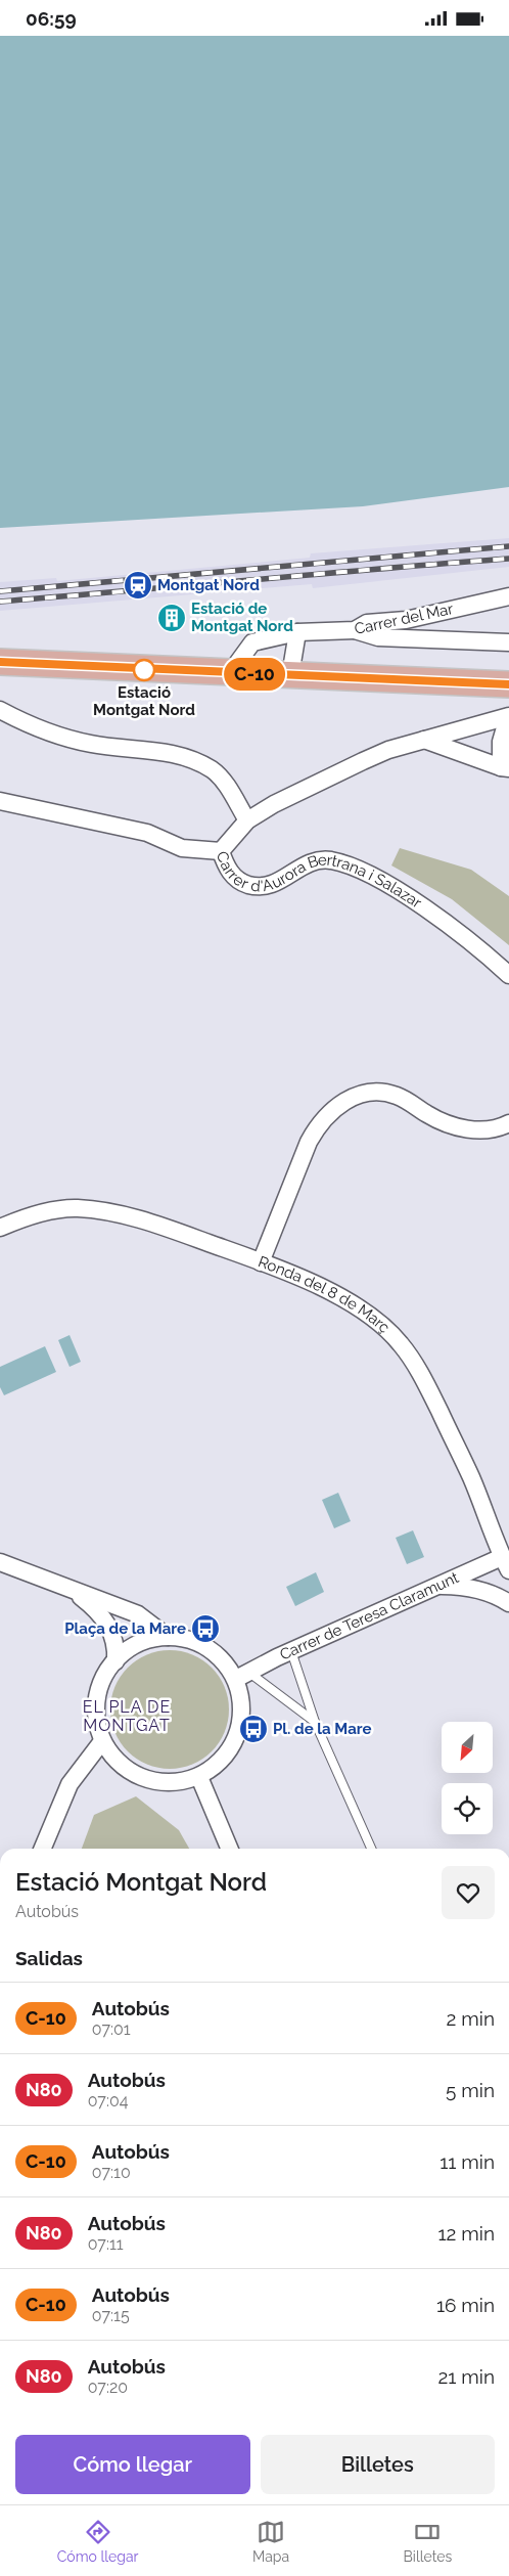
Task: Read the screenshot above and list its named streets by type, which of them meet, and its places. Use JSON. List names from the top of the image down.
{
  "streets": {
    "street": [
      "Carrer del Mar",
      "Carrer d'Aurora Bertrana i Salazar",
      "Ronda del 8 de Març",
      "Carrer de Teresa Claramunt"
    ]
  },
  "crossings": [
    ["Ronda del 8 de Març", "Carrer de Teresa Claramunt"]
  ],
  "districts": ["EL PLA DE MONTGAT"],
  "places": {
    "station": ["Montgat Nord"],
    "building": ["Estació de Montgat Nord"],
    "other": ["Estació Montgat Nord"],
    "bus stop": ["Plaça de la Mare", "Pl. de la Mare"]
  },
  "lines": ["bus line C-10"],
  "north": "bottom left",
  "page": {
    "status": "06:59",
    "on_map": "C-10",
    "heading": [
      ["Estació Montgat Nord", "Autobús"],
      "Salidas"
    ],
    "list": [
      {
        "mark": "C-10",
        "name": "Autobús",
        "note": "07:01",
        "value": "2 min"
      },
      {
        "mark": "N80",
        "name": "Autobús",
        "note": "07:04",
        "value": "5 min"
      },
      {
        "mark": "C-10",
        "name": "Autobús",
        "note": "07:10",
        "value": "11 min"
      },
      {
        "mark": "N80",
        "name": "Autobús",
        "note": "07:11",
        "value": "12 min"
      },
      {
        "mark": "C-10",
        "name": "Autobús",
        "note": "07:15",
        "value": "16 min"
      },
      {
        "mark": "N80",
        "name": "Autobús",
        "note": "07:20",
        "value": "21 min"
      }
    ],
    "buttons": ["Cómo llegar", "Billetes"],
    "tabs": ["Cómo llegar", "Mapa", "Billetes"]
  }
}
